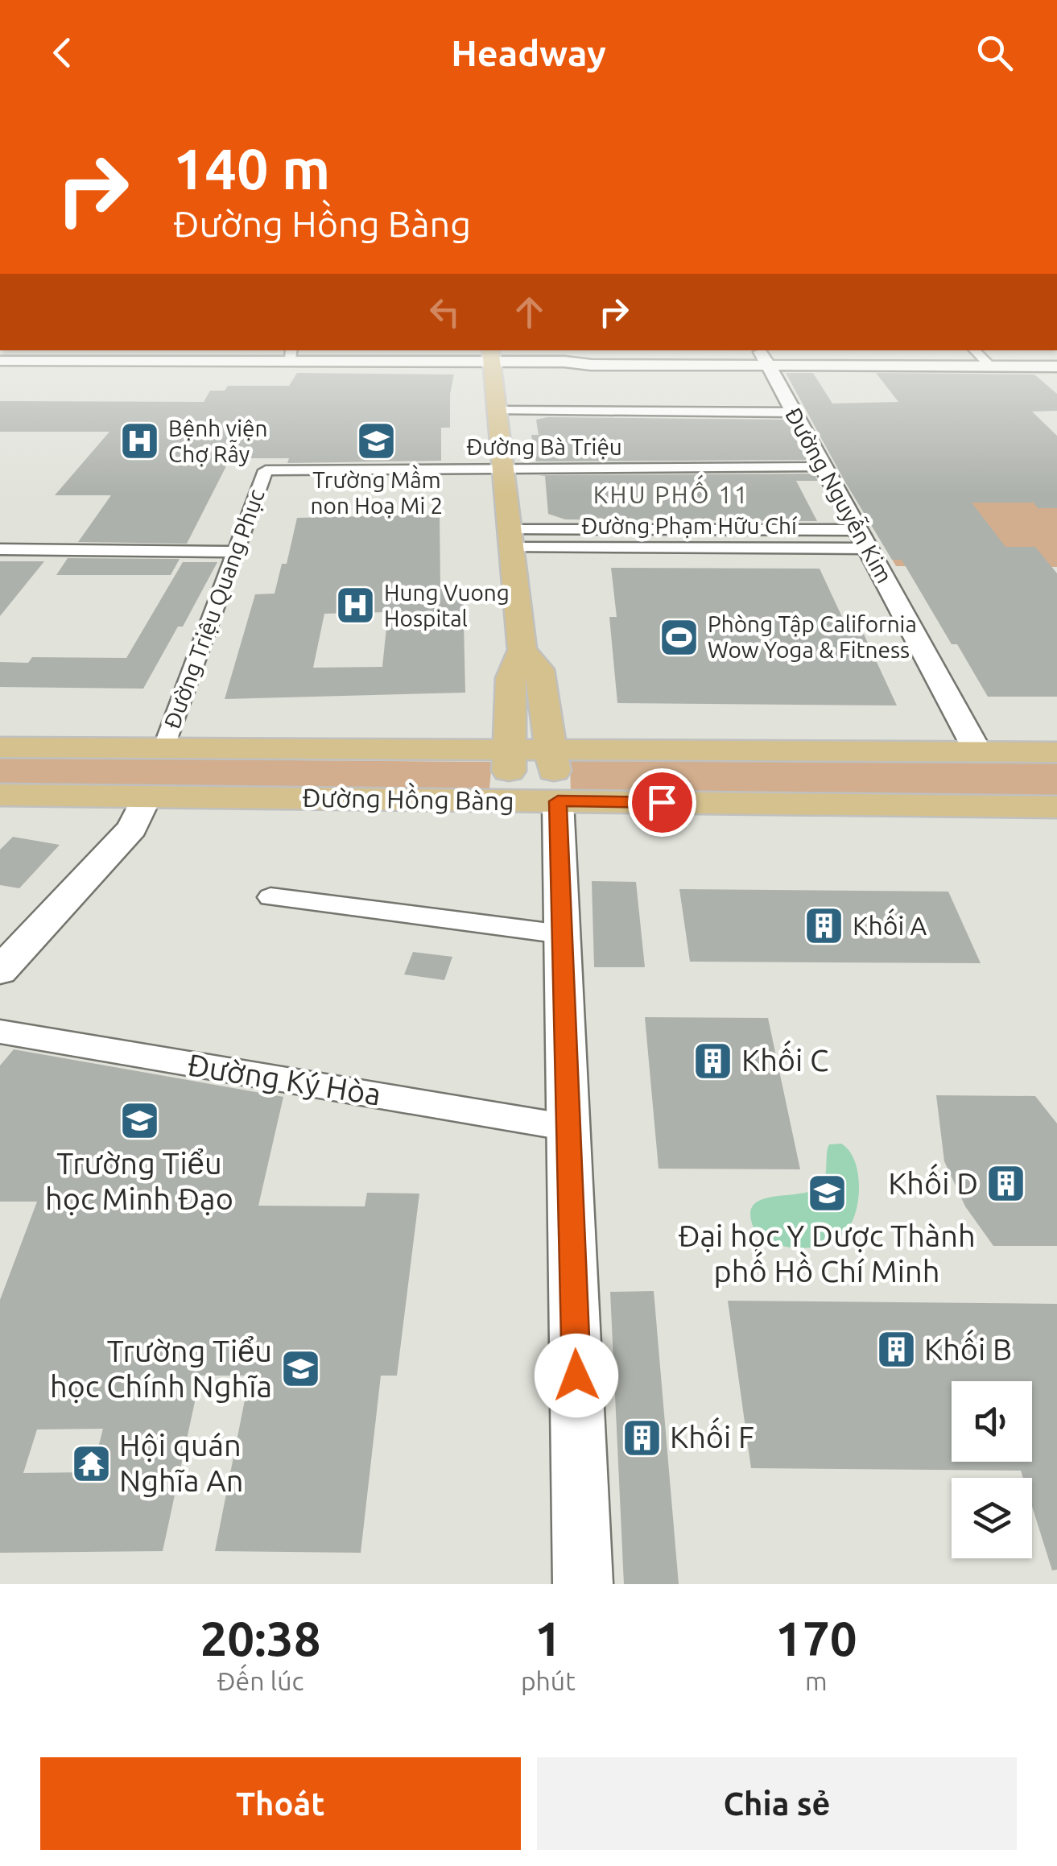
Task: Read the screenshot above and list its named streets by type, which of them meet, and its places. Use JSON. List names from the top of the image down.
{
  "streets": {
    "main road": ["Đường Hồng Bàng"],
    "street": [
      "Đường Bà Triệu",
      "Đường Nguyễn Kim",
      "Đường Phạm Hữu Chí",
      "Đường Triệu Quang Phục",
      "Đường Ký Hòa"
    ]
  },
  "crossings": [
    ["Đường Bà Triệu", "Đường Nguyễn Kim"],
    ["Đường Bà Triệu", "Đường Triệu Quang Phục"],
    ["Đường Nguyễn Kim", "Đường Phạm Hữu Chí"],
    ["Đường Nguyễn Kim", "Đường Hồng Bàng"],
    ["Đường Triệu Quang Phục", "Đường Hồng Bàng"]
  ],
  "districts": ["KHU PHỐ 11"],
  "places": {
    "hospital": ["Bệnh viện Chợ Rẫy", "Hung Vuong Hospital"],
    "school or university": [
      "Trường Mầm non Hoạ Mi 2",
      "Trường Tiểu học Minh Đạo",
      "Đại học Y Dược Thành phố Hồ Chí Minh",
      "Trường Tiểu học Chính Nghĩa"
    ],
    "sports": ["Phòng Tập California Wow Yoga & Fitness"],
    "building": [
      "Khối A",
      "Khối C",
      "Khối D",
      "Khối B",
      "Khối F"
    ],
    "temple": ["Hội quán Nghĩa An"]
  },
  "page": {
    "header": "Headway",
    "turn": ["140 m", "Đường Hồng Bàng"],
    "eta": [
      "20:38",
      "Đến lúc",
      "1",
      "phút",
      "170",
      "m"
    ],
    "buttons": ["Thoát", "Chia sẻ"]
  }
}
